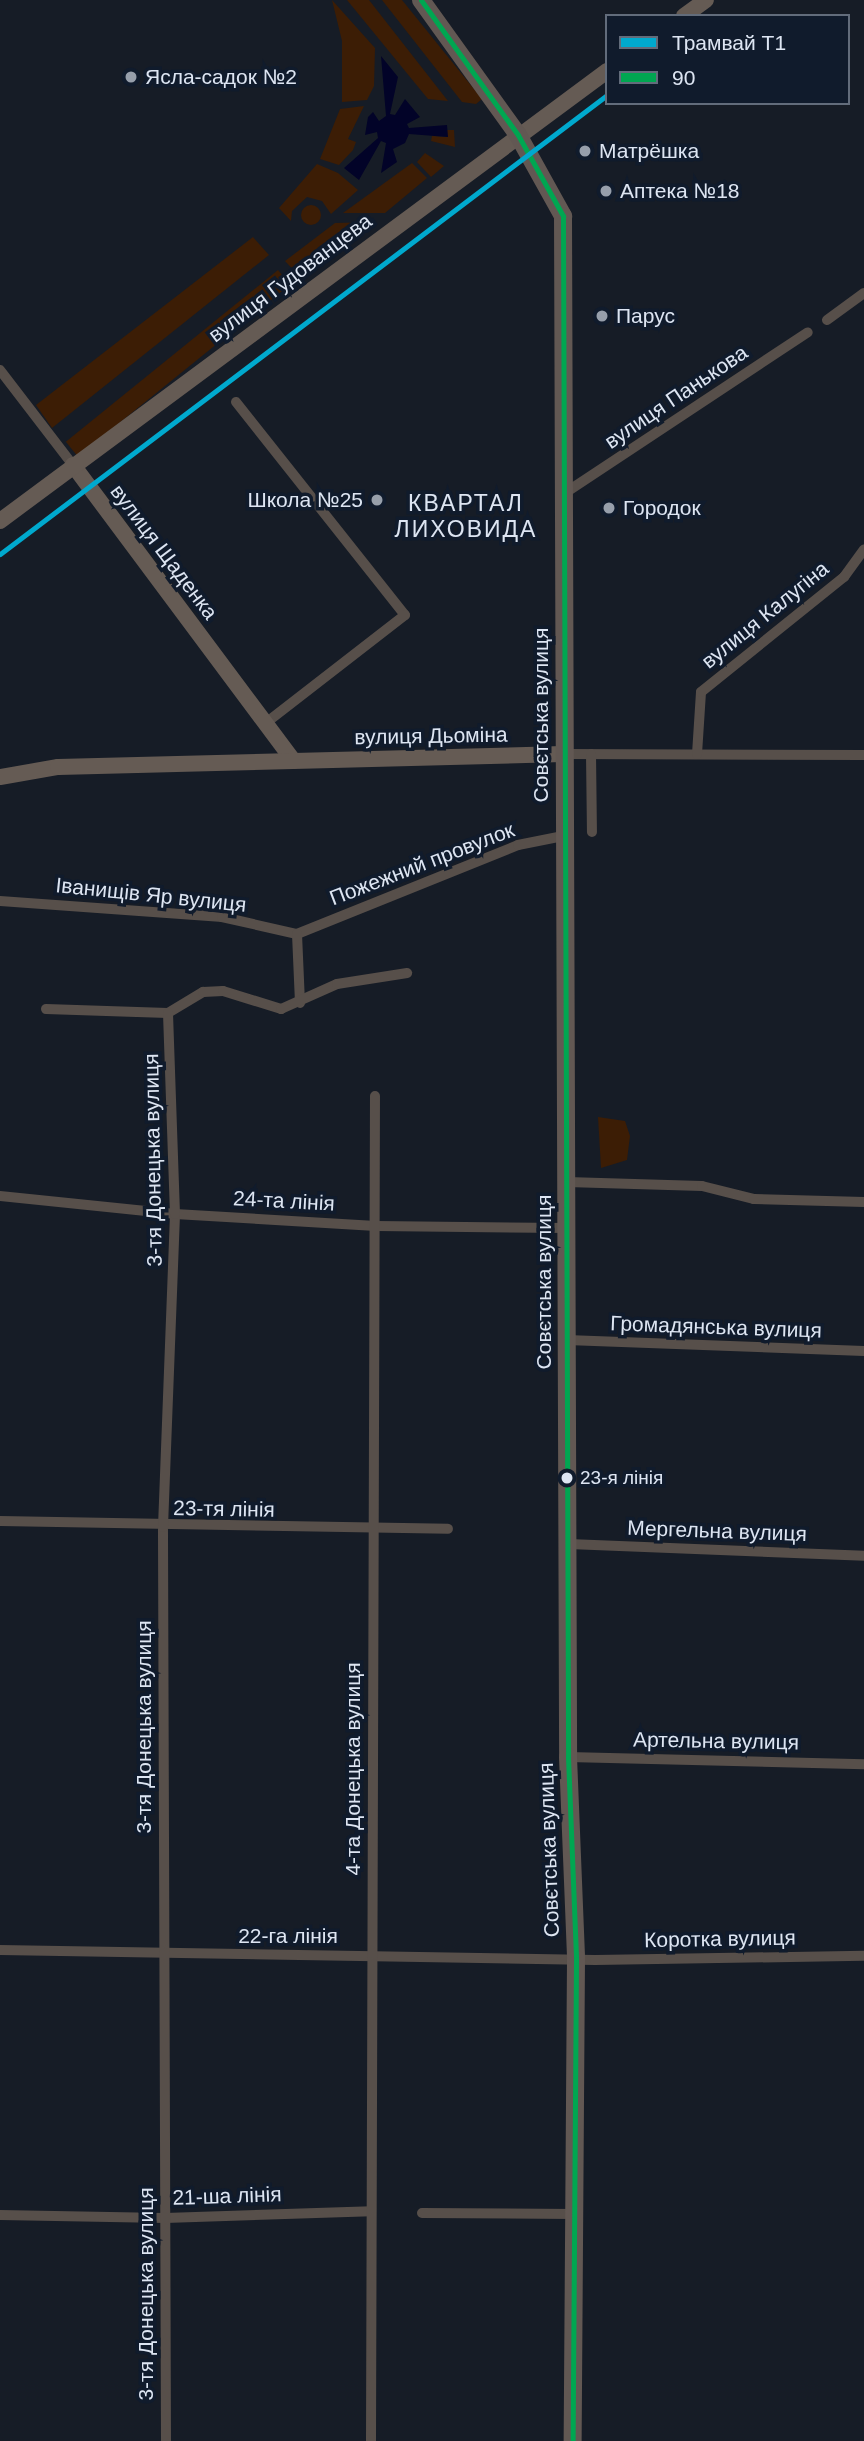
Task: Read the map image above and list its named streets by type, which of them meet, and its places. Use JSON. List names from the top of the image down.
{
  "streets": {
    "main road": ["Совєтська вулиця"],
    "street": [
      "вулиця Гудованцева",
      "вулиця Панькова",
      "вулиця Щаденка",
      "вулиця Калугіна",
      "вулиця Дьоміна",
      "Пожежний провулок",
      "Іванищів Яр вулиця",
      "3-тя Донецька вулиця",
      "24-та лінія",
      "Громадянська вулиця",
      "23-тя лінія",
      "Мергельна вулиця",
      "Артельна вулиця",
      "4-та Донецька вулиця",
      "22-га лінія",
      "Коротка вулиця",
      "21-ша лінія"
    ]
  },
  "crossings": [
    ["вулиця Гудованцева", "вулиця Щаденка"],
    ["вулиця Гудованцева", "Совєтська вулиця"],
    ["вулиця Панькова", "Совєтська вулиця"],
    ["вулиця Щаденка", "вулиця Дьоміна"],
    ["вулиця Калугіна", "вулиця Дьоміна"],
    ["Совєтська вулиця", "вулиця Дьоміна"],
    ["Совєтська вулиця", "Пожежний провулок"],
    ["Совєтська вулиця", "24-та лінія"],
    ["Совєтська вулиця", "Громадянська вулиця"],
    ["Совєтська вулиця", "Мергельна вулиця"],
    ["Совєтська вулиця", "Артельна вулиця"],
    ["Совєтська вулиця", "22-га лінія"],
    ["Совєтська вулиця", "Коротка вулиця"],
    ["Пожежний провулок", "Іванищів Яр вулиця"],
    ["3-тя Донецька вулиця", "24-та лінія"],
    ["3-тя Донецька вулиця", "23-тя лінія"],
    ["3-тя Донецька вулиця", "22-га лінія"],
    ["3-тя Донецька вулиця", "21-ша лінія"],
    ["24-та лінія", "4-та Донецька вулиця"],
    ["23-тя лінія", "4-та Донецька вулиця"],
    ["4-та Донецька вулиця", "22-га лінія"],
    ["4-та Донецька вулиця", "21-ша лінія"],
    ["22-га лінія", "Коротка вулиця"]
  ],
  "districts": ["КВАРТАЛ ЛИХОВИДА"],
  "places": [
    "Ясла-садок №2",
    "Матрёшка",
    "Аптека №18",
    "Парус",
    "Школа №25",
    "Городок",
    "23-я лінія"
  ],
  "lines": ["transit line 90", "tram line T1"],
  "legend": ["Трамвай T1", "90"]
}
